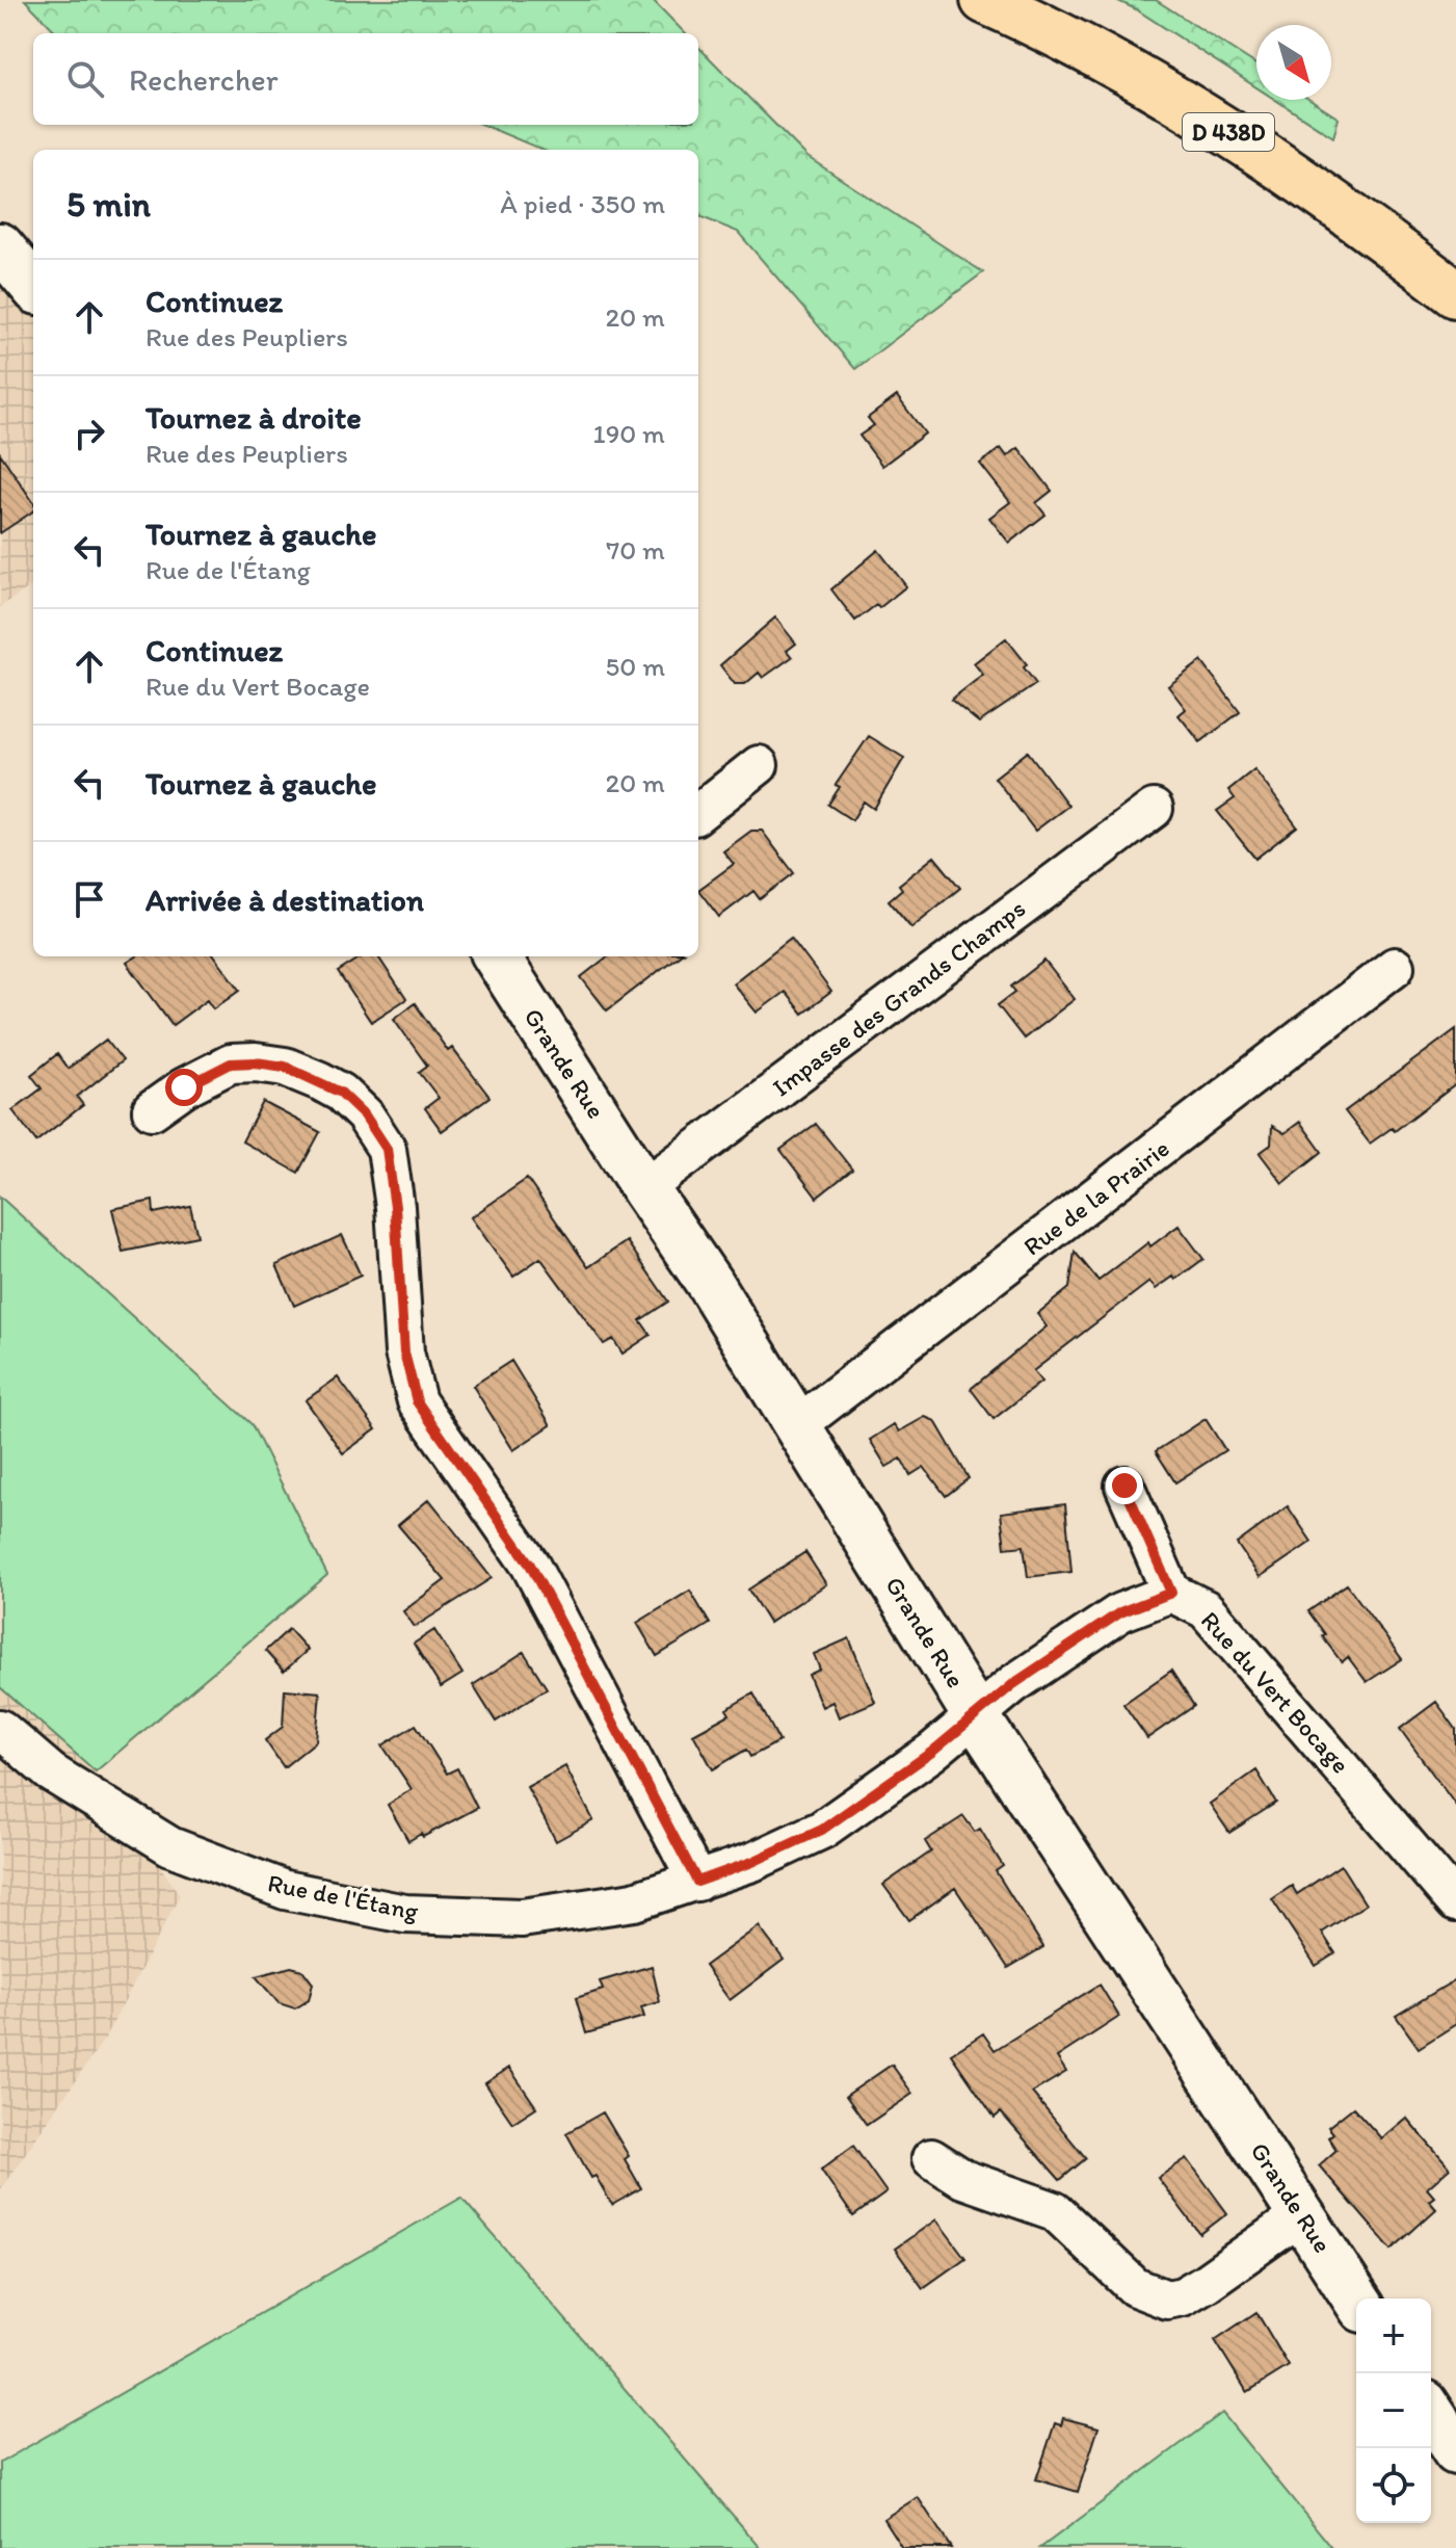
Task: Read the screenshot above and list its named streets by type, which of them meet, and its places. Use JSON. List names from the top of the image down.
{
  "streets": {
    "main road": ["D 438D"],
    "street": [
      "Impasse des Grands Champs",
      "Grande Rue",
      "Rue de la Prairie",
      "Rue du Vert Bocage",
      "Rue de l'Étang"
    ]
  },
  "crossings": [
    ["Impasse des Grands Champs", "Grande Rue"],
    ["Grande Rue", "Rue de la Prairie"],
    ["Grande Rue", "Rue de l'Étang"]
  ],
  "north": "bottom right",
  "page": {
    "search": "Rechercher",
    "heading": ["5 min", "À pied · 350 m"],
    "list": [
      ["Continuez", "Rue des Peupliers", "20 m"],
      ["Tournez à droite", "Rue des Peupliers", "190 m"],
      ["Tournez à gauche", "Rue de l'Étang", "70 m"],
      ["Continuez", "Rue du Vert Bocage", "50 m"],
      ["Tournez à gauche", "20 m"],
      "Arrivée à destination"
    ],
    "map_buttons": ["+", "−"]
  }
}
